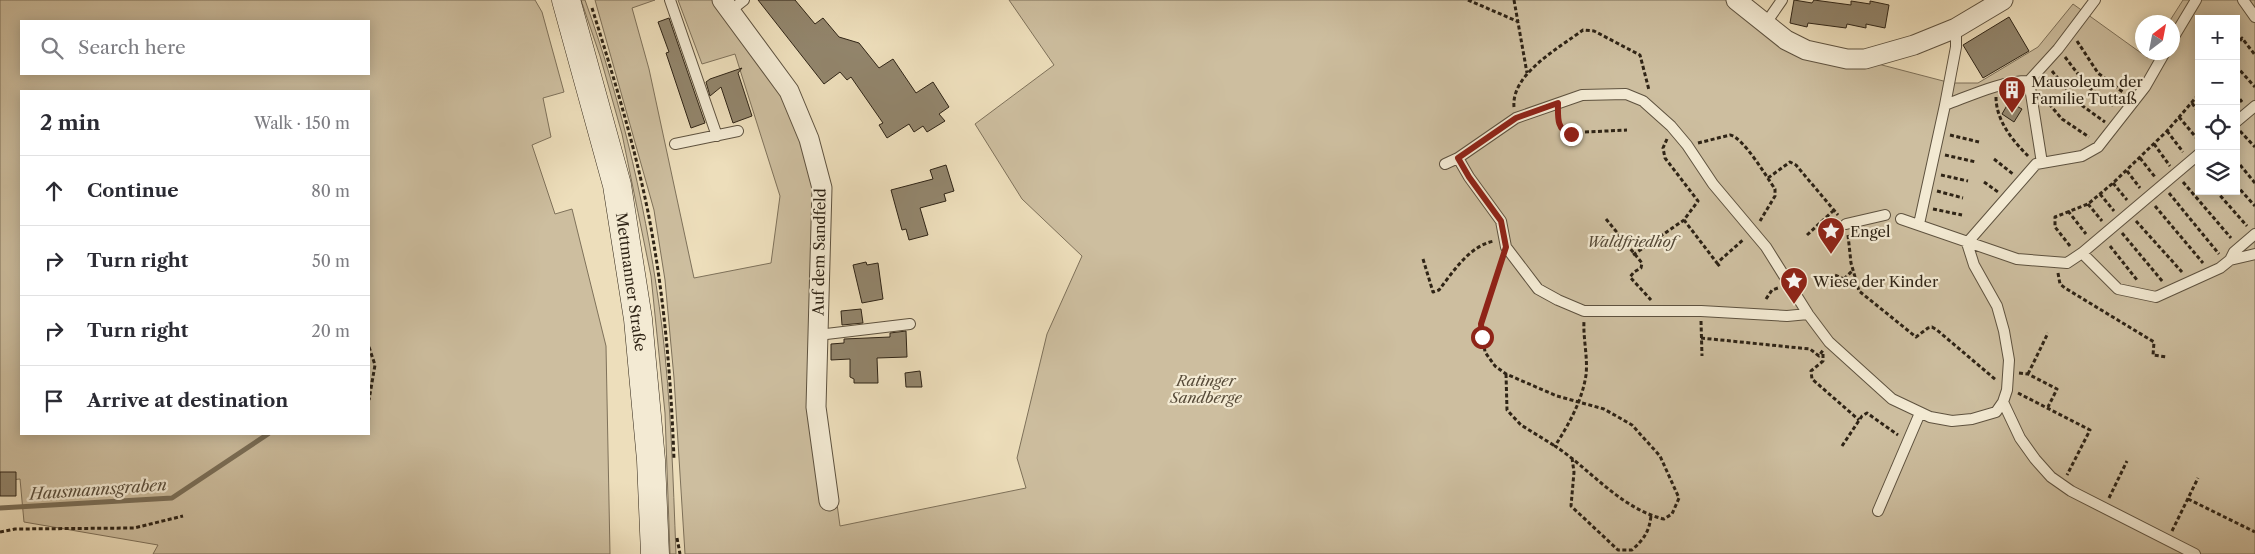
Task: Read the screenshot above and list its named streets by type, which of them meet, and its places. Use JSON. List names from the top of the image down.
{
  "streets": {
    "main road": ["Mettmanner Straße"],
    "street": ["Auf dem Sandfeld"]
  },
  "water": ["Hausmannsgraben"],
  "parks": ["Waldfriedhof", "Ratinger Sandberge"],
  "places": {
    "building": ["Mausoleum der Familie Tuttaß"],
    "place": ["Engel", "Wiese der Kinder"]
  },
  "north": "top right",
  "page": {
    "map_buttons": ["+", "−"],
    "search": "Search here",
    "heading": ["2 min", "Walk · 150 m"],
    "list": [
      ["Continue", "80 m"],
      ["Turn right", "50 m"],
      ["Turn right", "20 m"],
      "Arrive at destination"
    ]
  }
}
